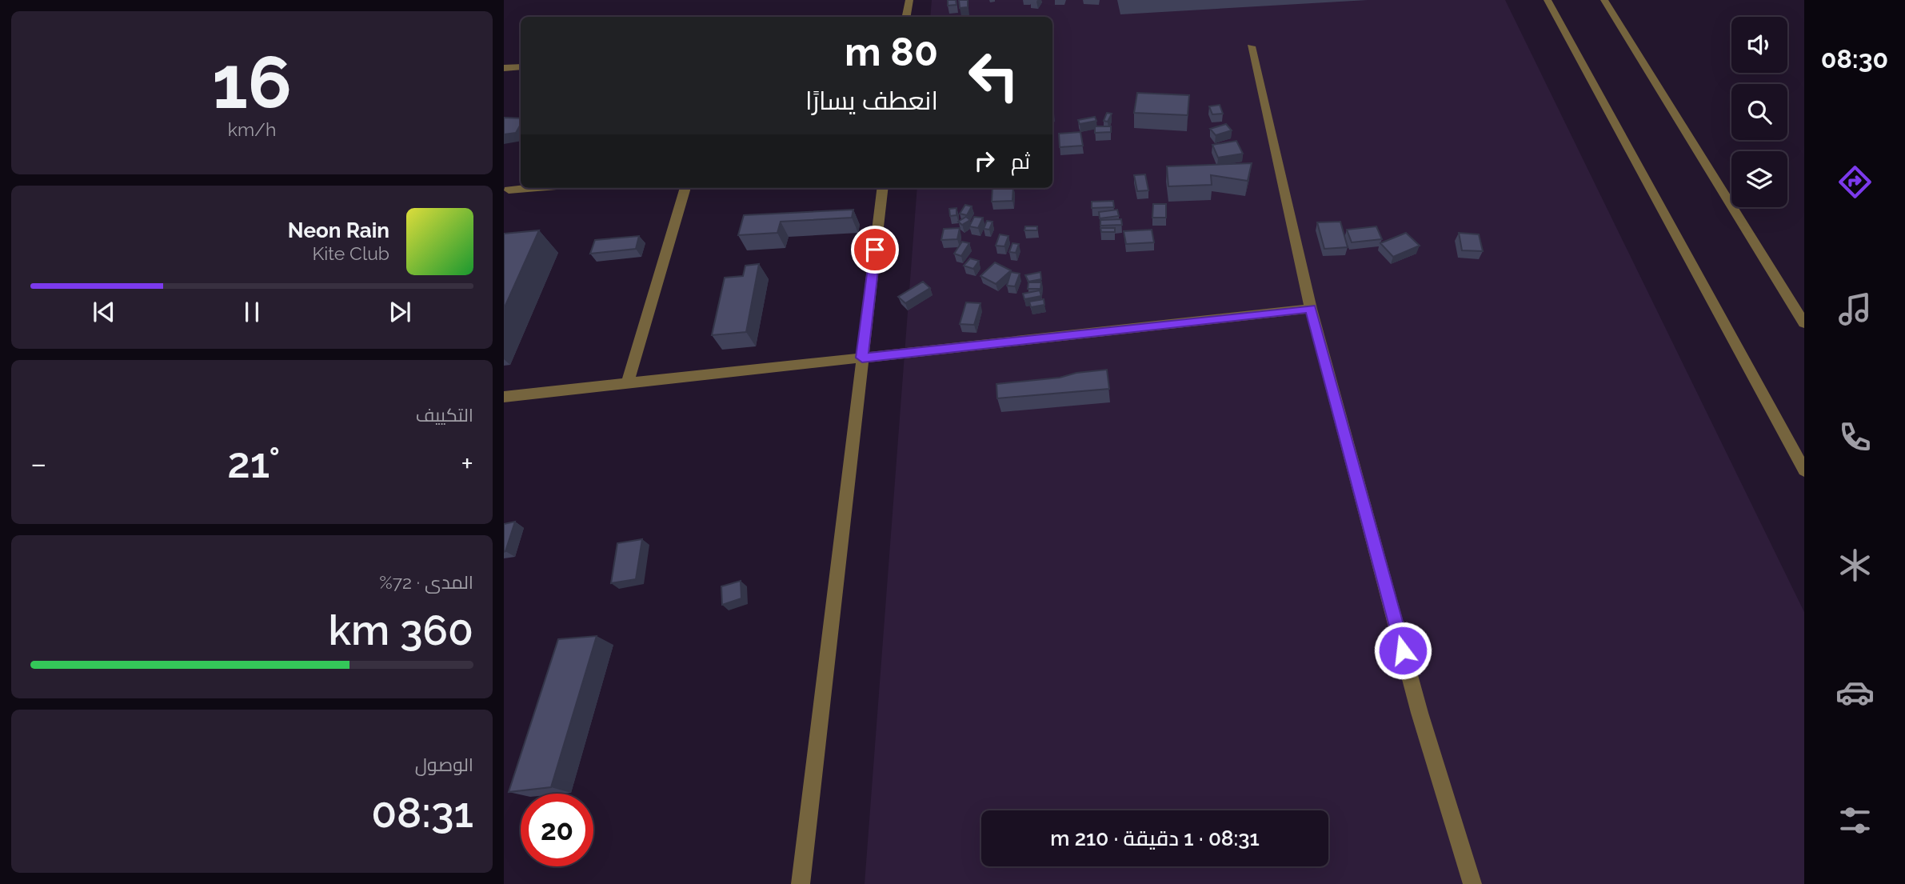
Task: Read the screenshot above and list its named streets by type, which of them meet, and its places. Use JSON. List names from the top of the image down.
{
  "page": {
    "tabs": "08:30",
    "tile": [
      ["16", "km/h"],
      "التكييف",
      ["المدى · 72%", "360 km"],
      ["الوصول", "08:31"]
    ],
    "turn": ["80 m", "انعطف يسارًا"],
    "then": "ثم",
    "song": ["Neon Rain", "Kite Club"],
    "heat": ["−", "21°", "+"],
    "limit": "20",
    "trip": "08:31 · 1 دقيقة · 210 m"
  }
}
